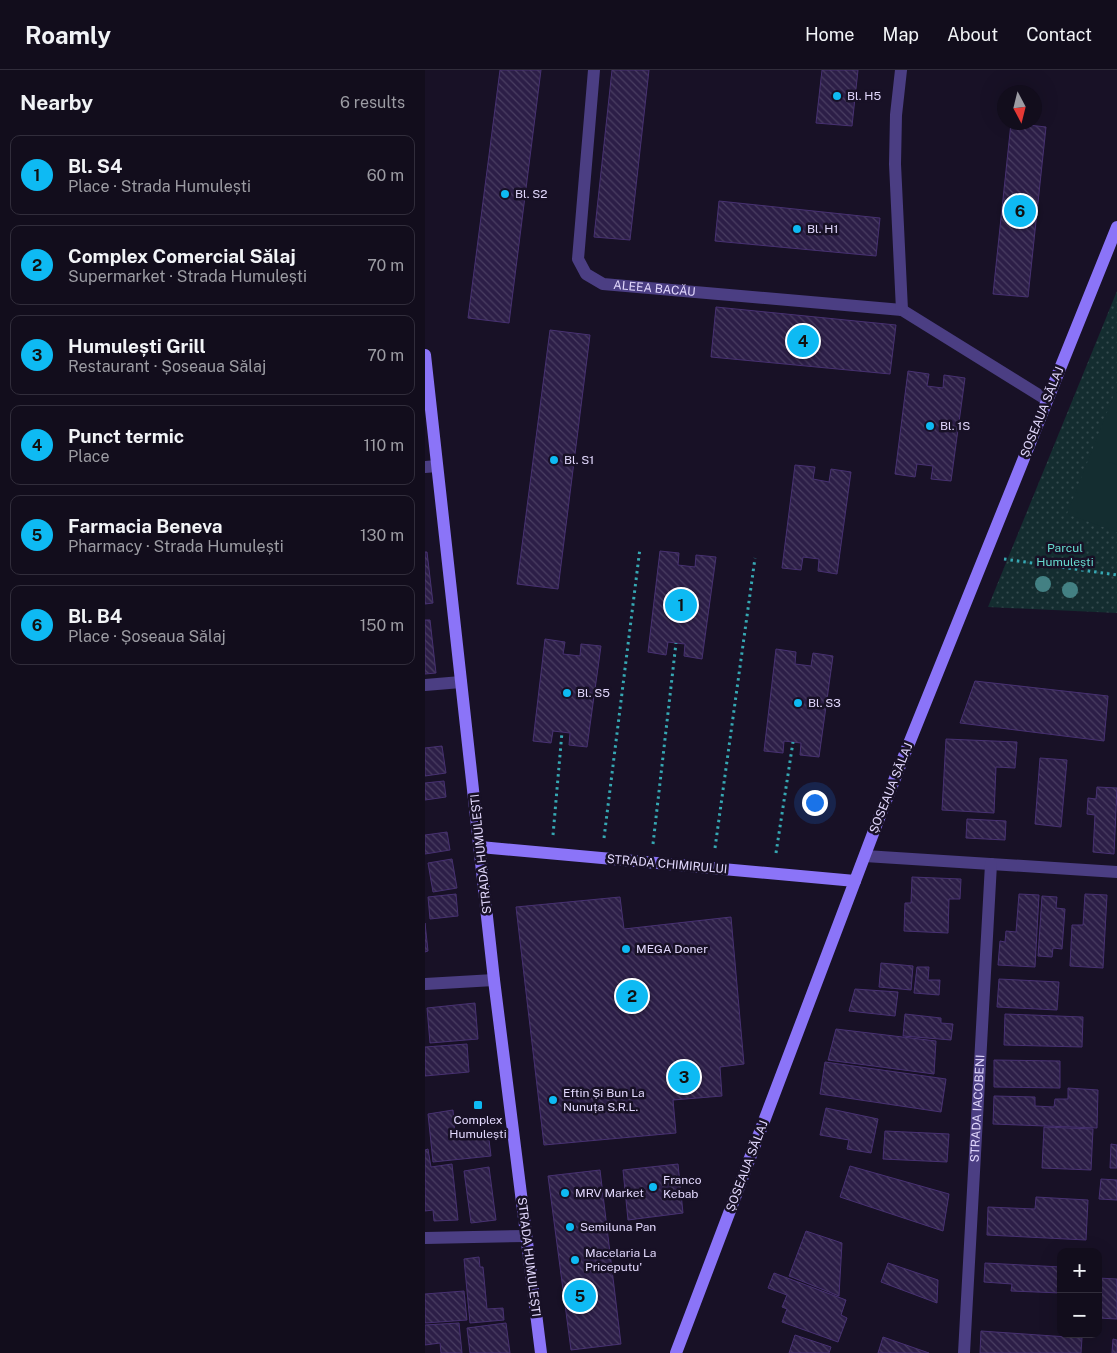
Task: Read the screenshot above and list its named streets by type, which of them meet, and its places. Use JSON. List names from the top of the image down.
{
  "streets": {
    "street": [
      "ALEEA BACĂU",
      "ȘOSEAUA SĂLAJ",
      "STRADA HUMULEȘTI",
      "STRADA CHIMIRULUI",
      "STRADA IACOBENI"
    ]
  },
  "crossings": [
    ["ALEEA BACĂU", "ȘOSEAUA SĂLAJ"],
    ["ȘOSEAUA SĂLAJ", "STRADA CHIMIRULUI"],
    ["STRADA HUMULEȘTI", "STRADA CHIMIRULUI"]
  ],
  "parks": ["Parcul Humulești"],
  "places": {
    "other": [
      "Bl. H5",
      "Bl. S2",
      "Bl. H1",
      "Bl. 1S",
      "Bl. S1",
      "Bl. S5",
      "Bl. S3",
      "MEGA Doner",
      "Eftin Și Bun La Nunuța S.R.L.",
      "Franco Kebab",
      "MRV Market",
      "Semiluna Pan",
      "Macelaria La Priceputu'"
    ],
    "transit": ["Complex Humulești"]
  },
  "north": "bottom",
  "page": {
    "header": "Roamly",
    "nav": [
      "Home",
      "Map",
      "About",
      "Contact"
    ],
    "heading": ["Nearby", "6 results"],
    "list": [
      {
        "mark": "1",
        "name": "Bl. S4",
        "note": "Place · Strada Humulești",
        "value": "60 m"
      },
      {
        "mark": "2",
        "name": "Complex Comercial Sălaj",
        "note": "Supermarket · Strada Humulești",
        "value": "70 m"
      },
      {
        "mark": "3",
        "name": "Humulești Grill",
        "note": "Restaurant · Șoseaua Sălaj",
        "value": "70 m"
      },
      {
        "mark": "4",
        "name": "Punct termic",
        "note": "Place",
        "value": "110 m"
      },
      {
        "mark": "5",
        "name": "Farmacia Beneva",
        "note": "Pharmacy · Strada Humulești",
        "value": "130 m"
      },
      {
        "mark": "6",
        "name": "Bl. B4",
        "note": "Place · Șoseaua Sălaj",
        "value": "150 m"
      }
    ],
    "pins": [
      "6",
      "4",
      "1",
      "2",
      "3",
      "5"
    ],
    "map_buttons": ["+", "−"]
  }
}
